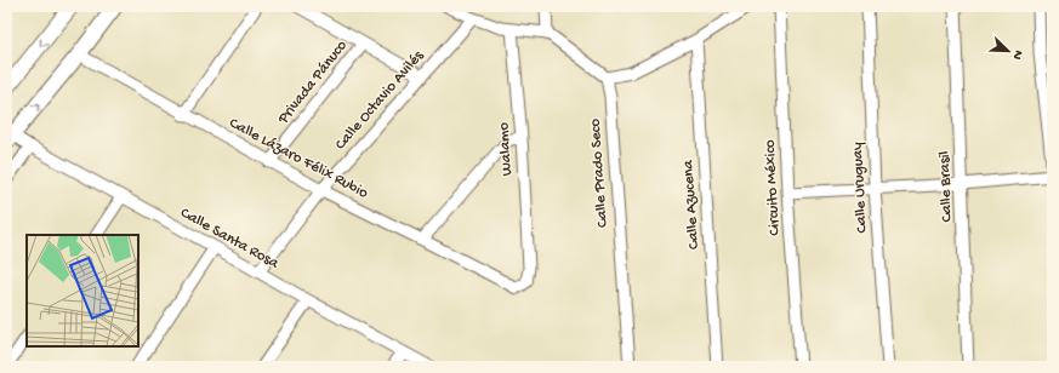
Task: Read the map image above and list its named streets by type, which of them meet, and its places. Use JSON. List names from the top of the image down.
{
  "streets": {
    "street": [
      "Privada Pánuco",
      "Calle Octavio Avilés",
      "Walamo",
      "Calle Lázaro Félix Rubio",
      "Calle Prado Seco",
      "Calle Brasil",
      "Circuito México",
      "Calle Uruguay",
      "Calle Azucena",
      "Calle Santa Rosa"
    ]
  },
  "crossings": [
    ["Privada Pánuco", "Calle Lázaro Félix Rubio"],
    ["Calle Octavio Avilés", "Calle Lázaro Félix Rubio"],
    ["Calle Octavio Avilés", "Calle Santa Rosa"],
    ["Walamo", "Calle Lázaro Félix Rubio"]
  ],
  "north": "bottom right"
}
